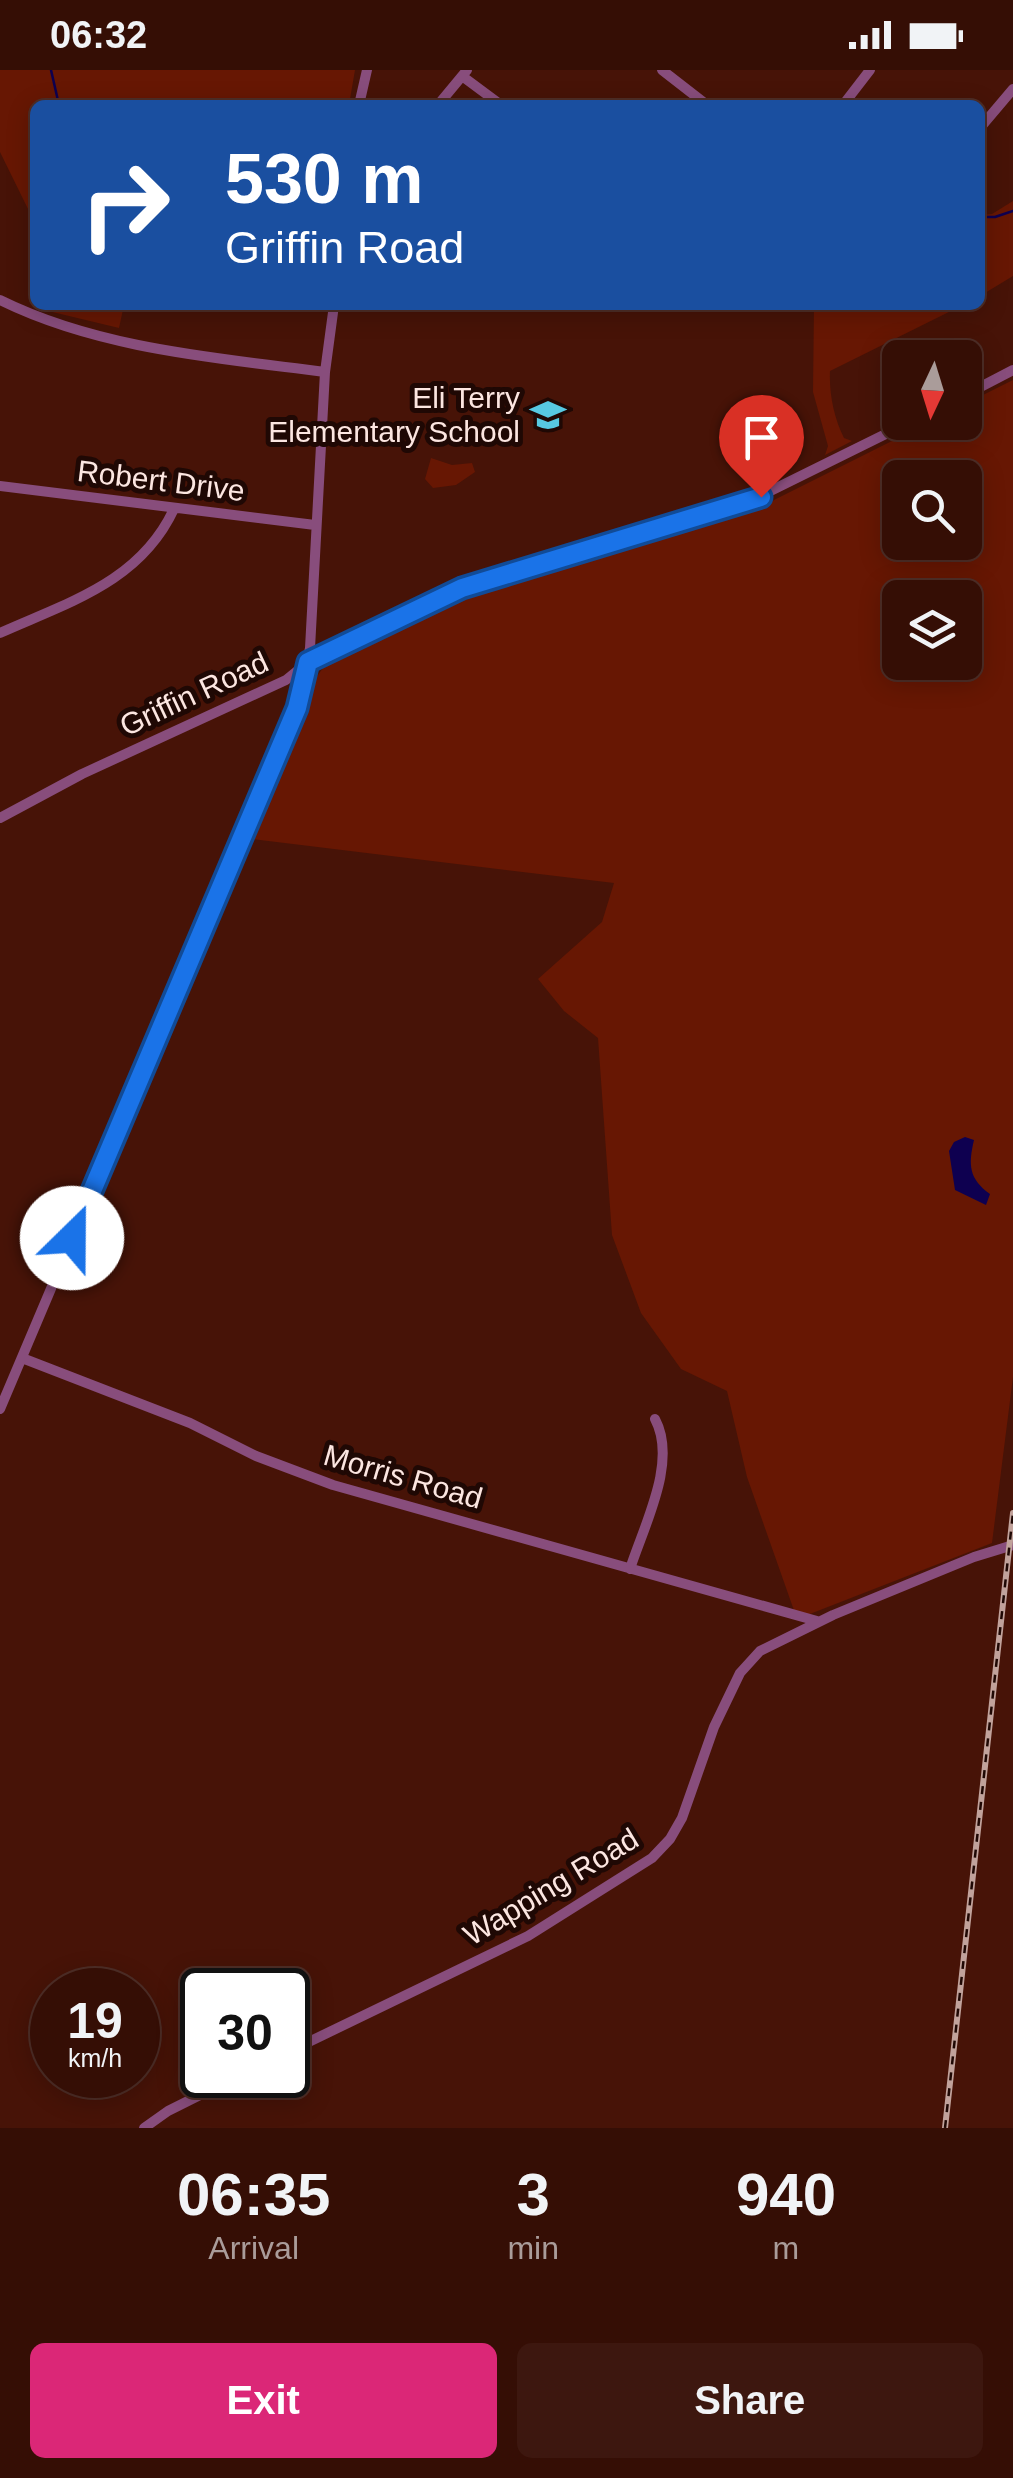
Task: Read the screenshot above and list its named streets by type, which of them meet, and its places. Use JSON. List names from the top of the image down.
{
  "streets": {
    "street": [
      "Robert Drive",
      "Griffin Road",
      "Morris Road",
      "Wapping Road"
    ]
  },
  "crossings": [
    ["Morris Road", "Wapping Road"]
  ],
  "places": {
    "school or university": ["Eli Terry Elementary School"]
  },
  "north": "bottom",
  "page": {
    "status": "06:32",
    "turn": ["530 m", "Griffin Road"],
    "speed": "19 km/h",
    "limit": "30",
    "eta": [
      "06:35",
      "Arrival",
      "3",
      "min",
      "940",
      "m"
    ],
    "buttons": ["Exit", "Share"]
  }
}
